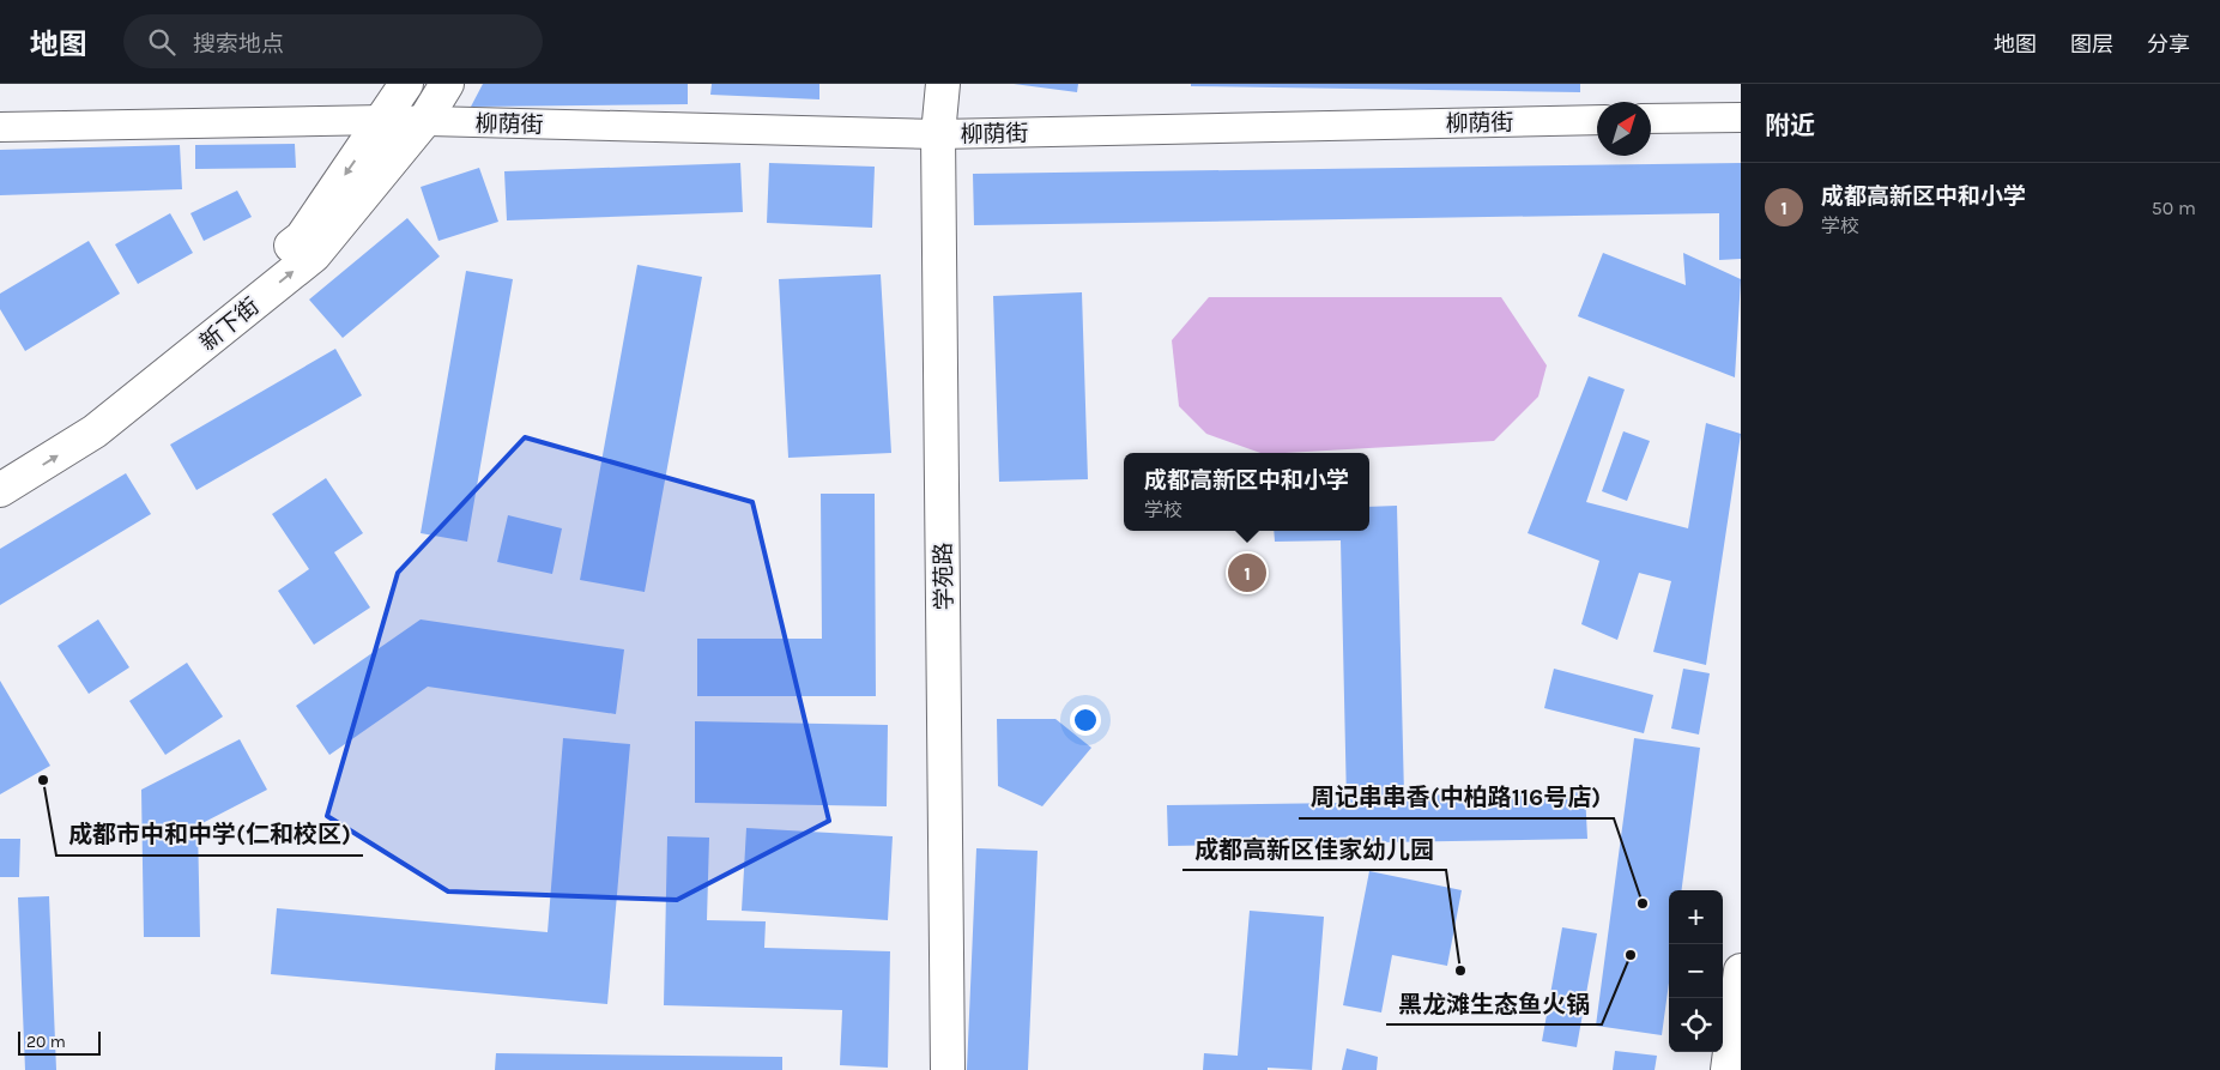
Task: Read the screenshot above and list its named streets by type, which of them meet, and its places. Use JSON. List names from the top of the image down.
{
  "streets": {
    "main road": ["新下街", "学苑路"],
    "street": ["柳荫街"]
  },
  "crossings": [
    ["柳荫街", "新下街"],
    ["柳荫街", "学苑路"]
  ],
  "places": [
    "成都市中和中学(仁和校区)",
    "周记串串香(中柏路116号店)",
    "黑龙滩生态鱼火锅",
    "成都高新区佳家幼儿园"
  ],
  "scale_bar": "20 m",
  "north": "top right",
  "page": {
    "header": "地图",
    "search": "搜索地点",
    "nav": ["地图", "图层", "分享"],
    "heading": "附近",
    "list": [
      {
        "mark": "1",
        "name": "成都高新区中和小学",
        "note": "学校",
        "value": "50 m"
      }
    ],
    "popup": ["成都高新区中和小学", "学校"],
    "pins": "1",
    "map_buttons": ["+", "−"],
    "scale": "20 m"
  }
}
